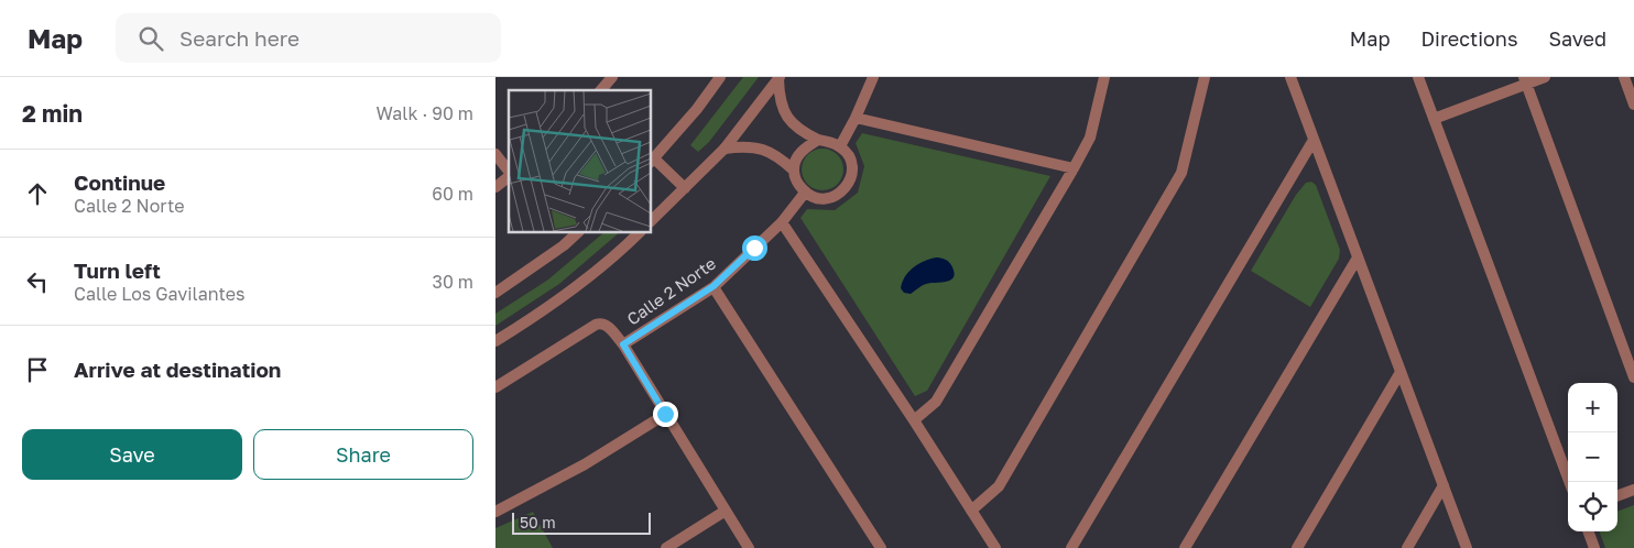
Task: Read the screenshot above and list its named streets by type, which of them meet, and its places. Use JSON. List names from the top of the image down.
{
  "streets": {
    "street": ["Calle 2 Norte"]
  },
  "scale_bar": "50 m",
  "page": {
    "header": "Map",
    "search": "Search here",
    "nav": ["Map", "Directions", "Saved"],
    "heading": ["2 min", "Walk · 90 m"],
    "list": [
      ["Continue", "Calle 2 Norte", "60 m"],
      ["Turn left", "Calle Los Gavilantes", "30 m"],
      "Arrive at destination"
    ],
    "map_buttons": ["+", "−"],
    "buttons": ["Save", "Share"],
    "scale": "50 m"
  }
}
